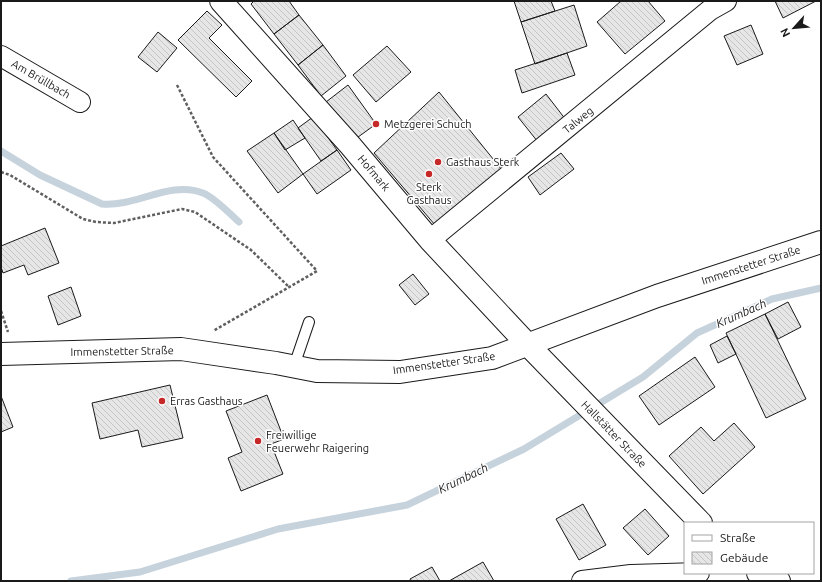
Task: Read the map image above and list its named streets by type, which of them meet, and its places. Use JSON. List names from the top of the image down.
{
  "streets": {
    "main road": ["Hofmark", "Immenstetter Straße", "Hallstätter Straße"],
    "street": ["Am Brüllbach", "Talweg"]
  },
  "crossings": [
    ["Talweg", "Hofmark"],
    ["Hofmark", "Immenstetter Straße"],
    ["Hofmark", "Hallstätter Straße"],
    ["Immenstetter Straße", "Hallstätter Straße"]
  ],
  "water": ["Krumbach"],
  "places": [
    "Metzgerei Schuch",
    "Gasthaus Sterk",
    "Sterk Gasthaus",
    "Erras Gasthaus",
    "Freiwillige Feuerwehr Raigering"
  ],
  "legend": ["Straße", "Gebäude"],
  "north": "bottom left"
}
